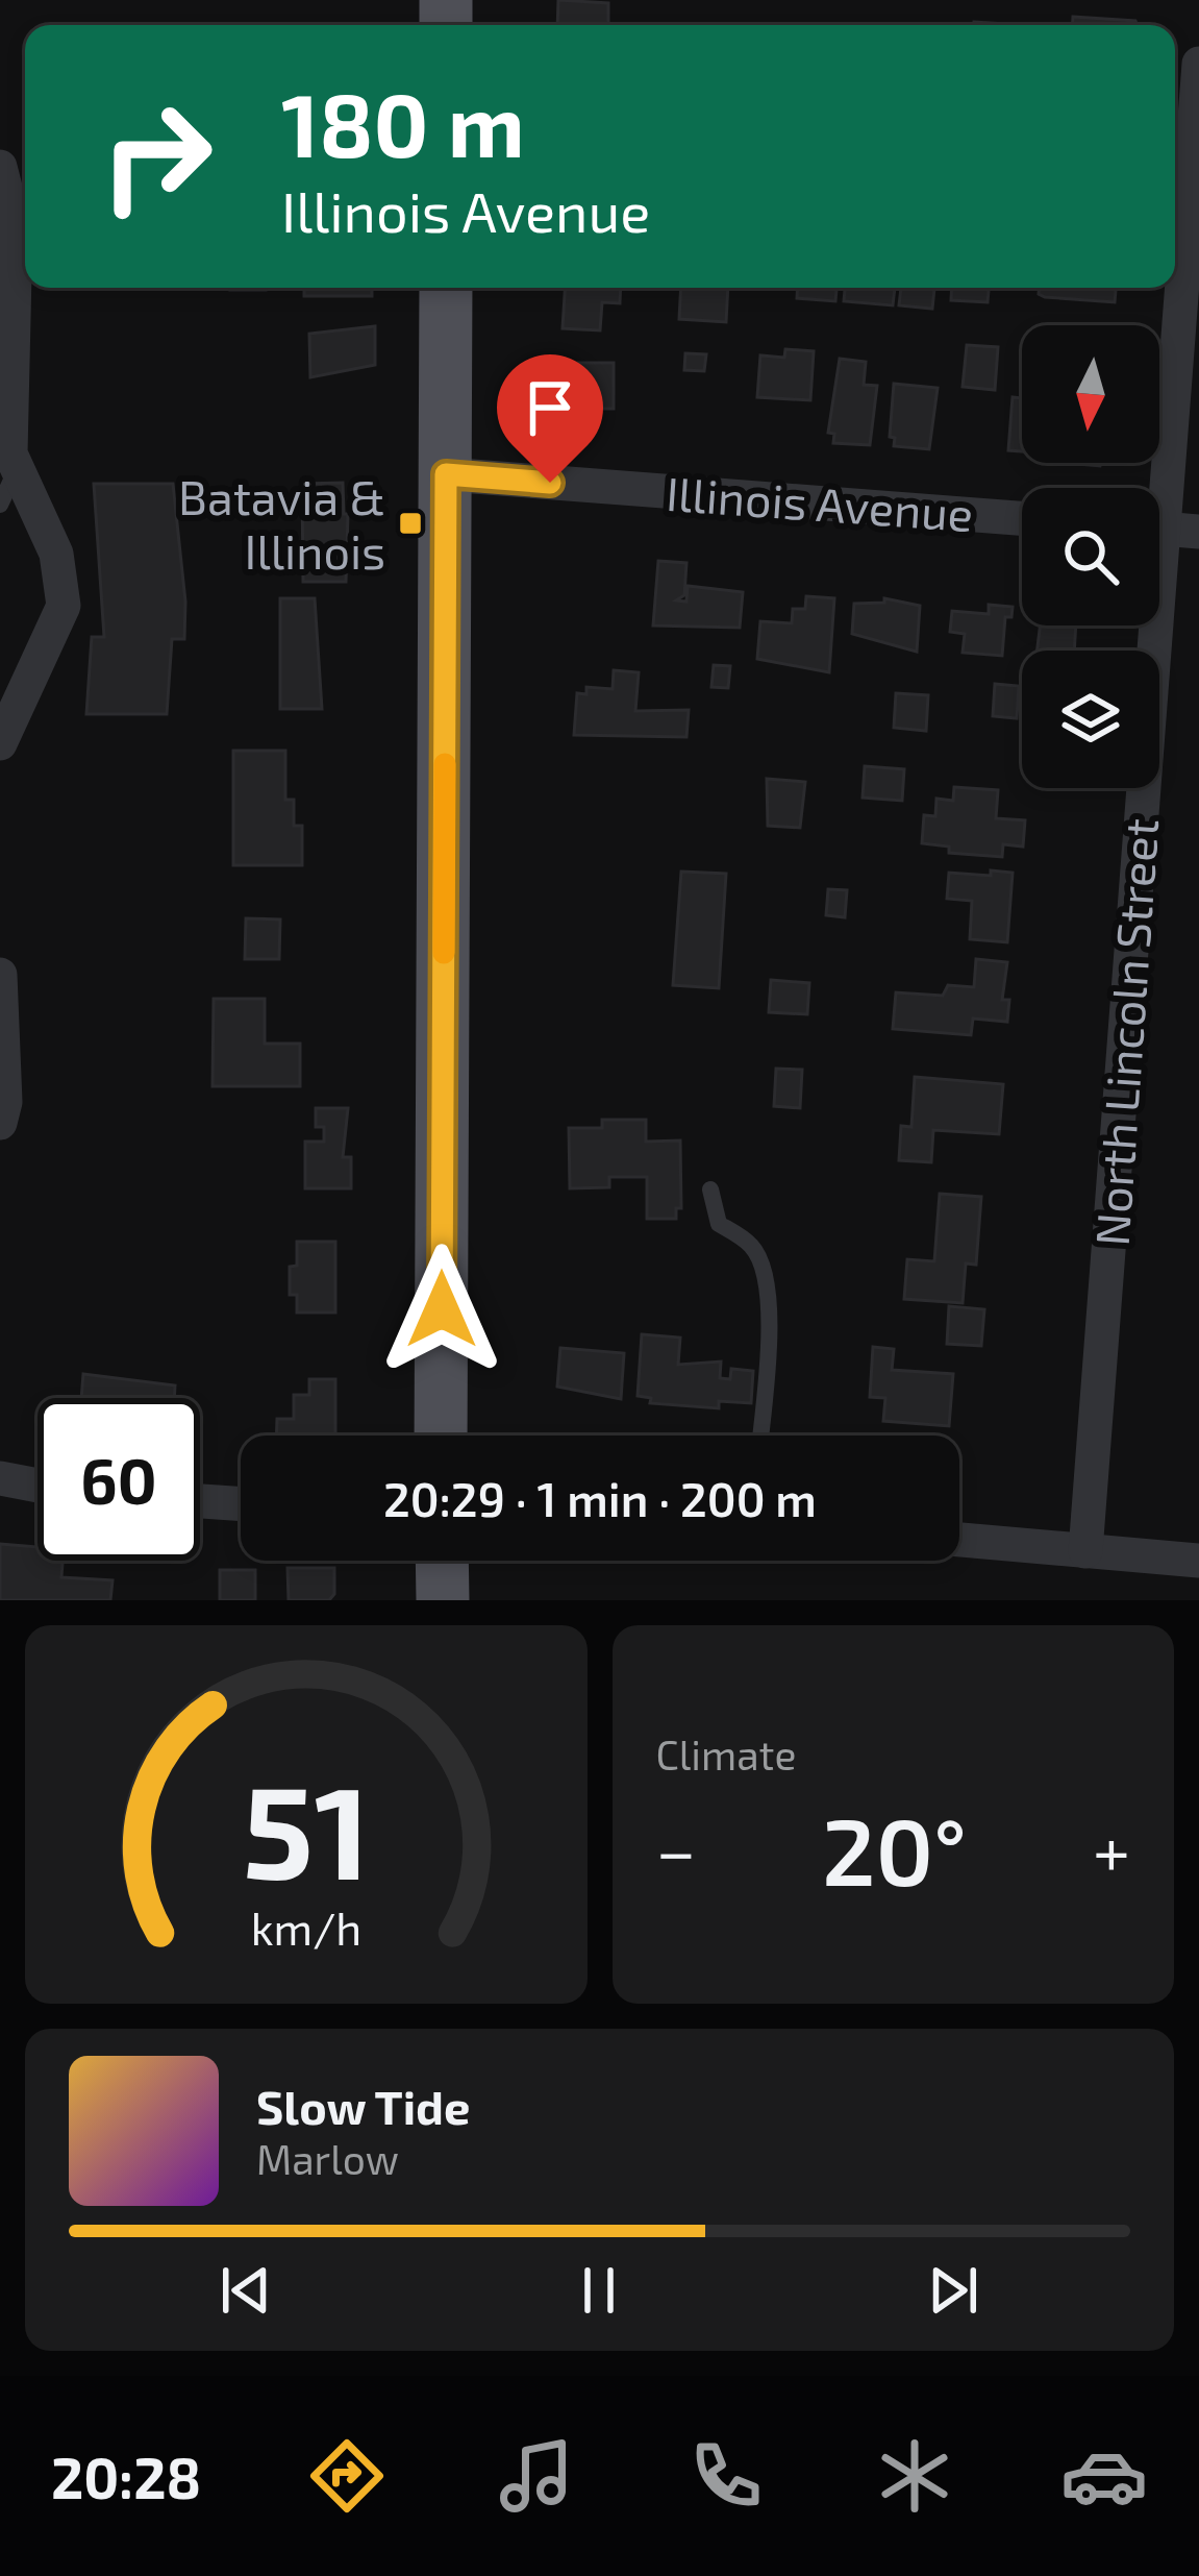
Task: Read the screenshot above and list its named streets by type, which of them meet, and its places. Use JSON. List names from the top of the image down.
{
  "streets": {
    "street": ["Illinois Avenue", "North Lincoln Street"]
  },
  "places": {
    "transit": ["Batavia & Illinois"]
  },
  "north": "bottom",
  "page": {
    "turn": ["180 m", "Illinois Avenue"],
    "limit": "60",
    "trip": "20:29 · 1 min · 200 m",
    "tile": "Climate",
    "heat": ["−", "20°", "+"],
    "song": ["Slow Tide", "Marlow"],
    "tabs": "20:28",
    "gauge": ["51", "km/h"]
  }
}
